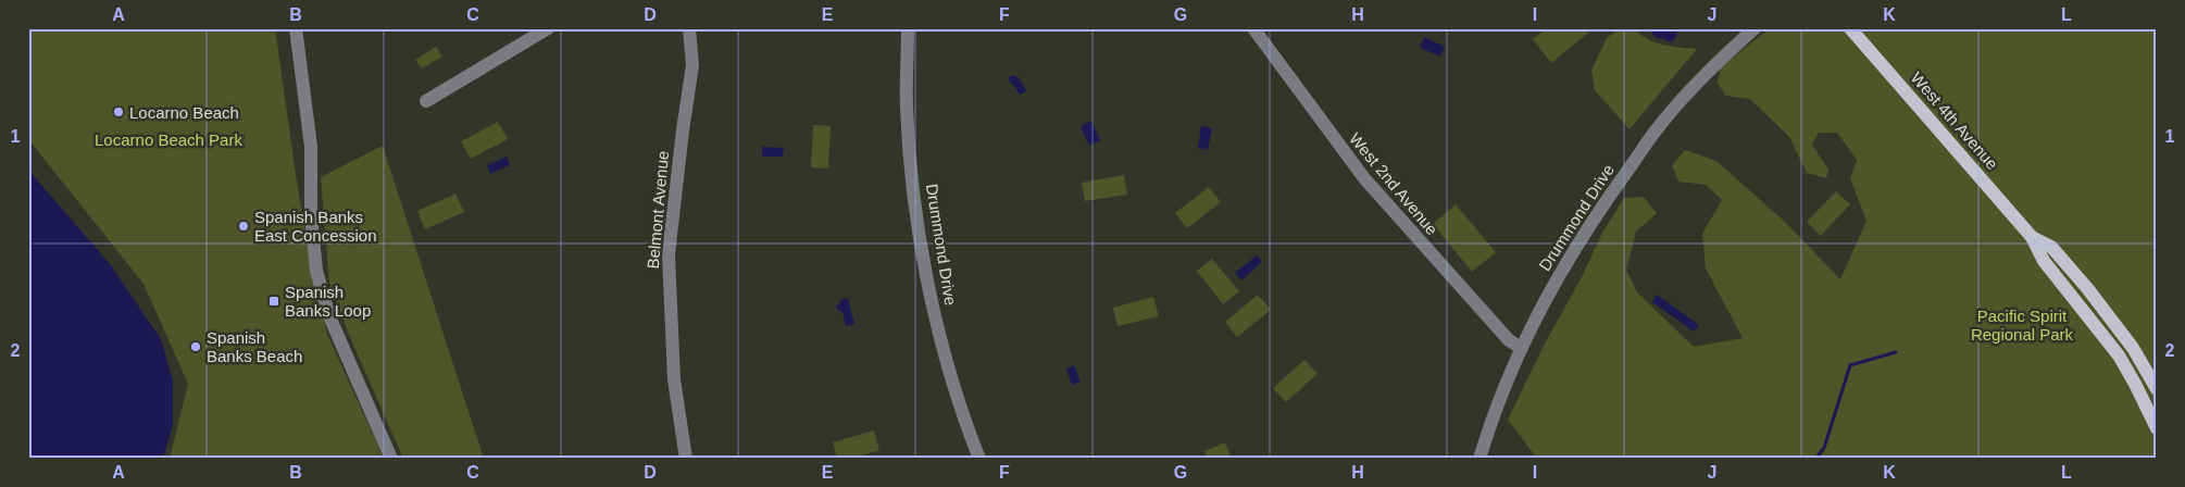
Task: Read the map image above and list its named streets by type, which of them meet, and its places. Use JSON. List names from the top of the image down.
{
  "streets": {
    "main road": ["West 4th Avenue"],
    "street": ["West 2nd Avenue", "Belmont Avenue", "Drummond Drive"]
  },
  "crossings": [
    ["West 2nd Avenue", "Drummond Drive"]
  ],
  "parks": ["Locarno Beach Park", "Pacific Spirit Regional Park"],
  "places": {
    "other": ["Locarno Beach", "Spanish Banks East Concession", "Spanish Banks Beach"],
    "transit": ["Spanish Banks Loop"]
  },
  "grid": {
    "columns": [
      "A",
      "B",
      "C",
      "D",
      "E",
      "F",
      "G",
      "H",
      "I",
      "J",
      "K",
      "L"
    ],
    "rows": ["1", "2"]
  }
}
